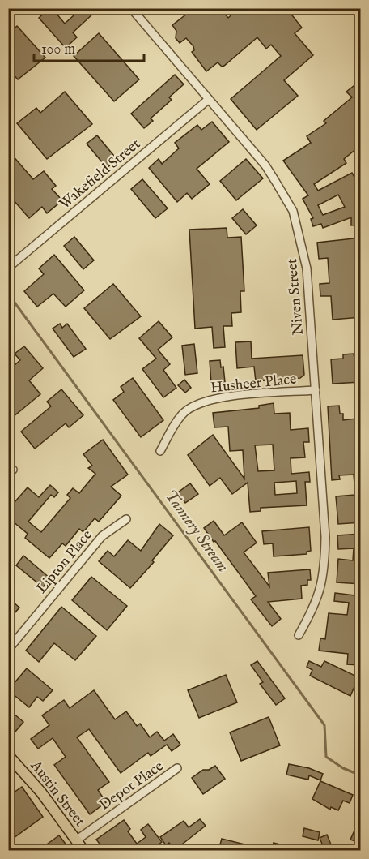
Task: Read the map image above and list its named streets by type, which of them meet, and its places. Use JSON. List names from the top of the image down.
{
  "streets": {
    "main road": ["Austin Street"],
    "street": [
      "Wakefield Street",
      "Niven Street",
      "Husheer Place",
      "Lipton Place",
      "Depot Place"
    ]
  },
  "crossings": [
    ["Wakefield Street", "Niven Street"],
    ["Niven Street", "Husheer Place"],
    ["Depot Place", "Austin Street"]
  ],
  "water": ["Tannery Stream"],
  "scale_bar": "100 m"
}
